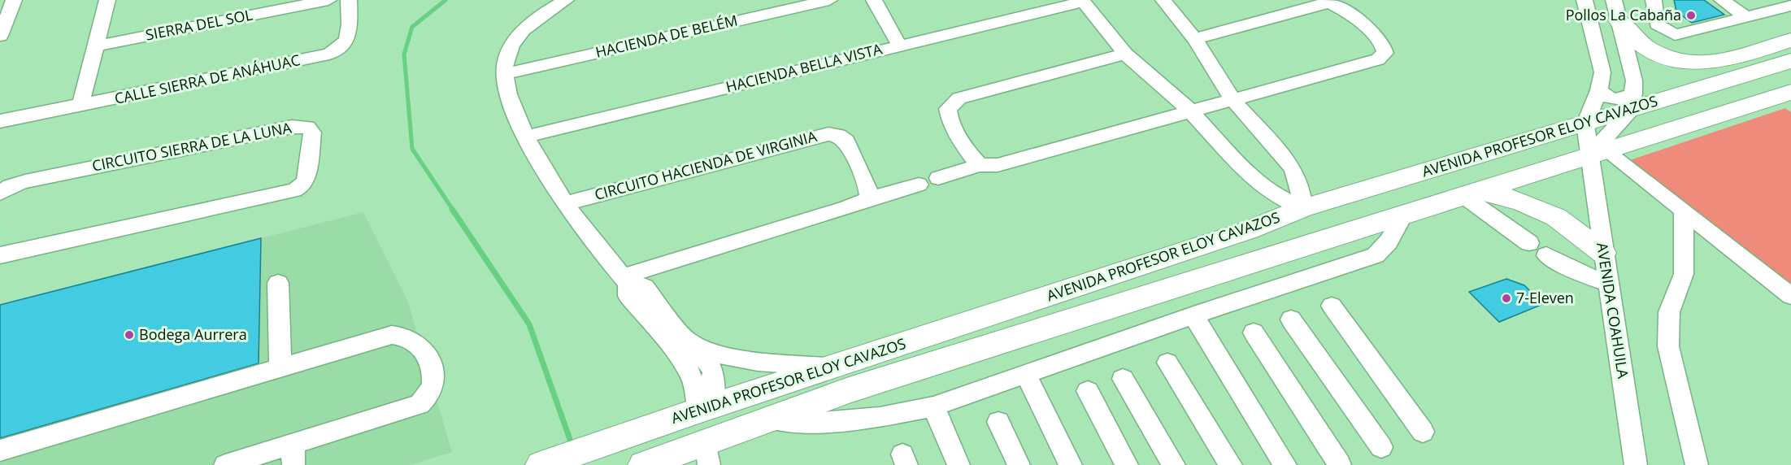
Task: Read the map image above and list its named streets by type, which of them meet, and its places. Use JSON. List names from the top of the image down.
{
  "streets": {
    "main road": ["AVENIDA PROFESOR ELOY CAVAZOS"],
    "street": [
      "SIERRA DEL SOL",
      "HACIENDA DE BELÉM",
      "HACIENDA BELLA VISTA",
      "CALLE SIERRA DE ANÁHUAC",
      "CIRCUITO SIERRA DE LA LUNA",
      "CIRCUITO HACIENDA DE VIRGINIA",
      "AVENIDA COAHUILA"
    ]
  },
  "crossings": [
    ["AVENIDA PROFESOR ELOY CAVAZOS", "AVENIDA COAHUILA"]
  ],
  "places": ["Pollos La Cabaña", "7-Eleven", "Bodega Aurrera"]
}
